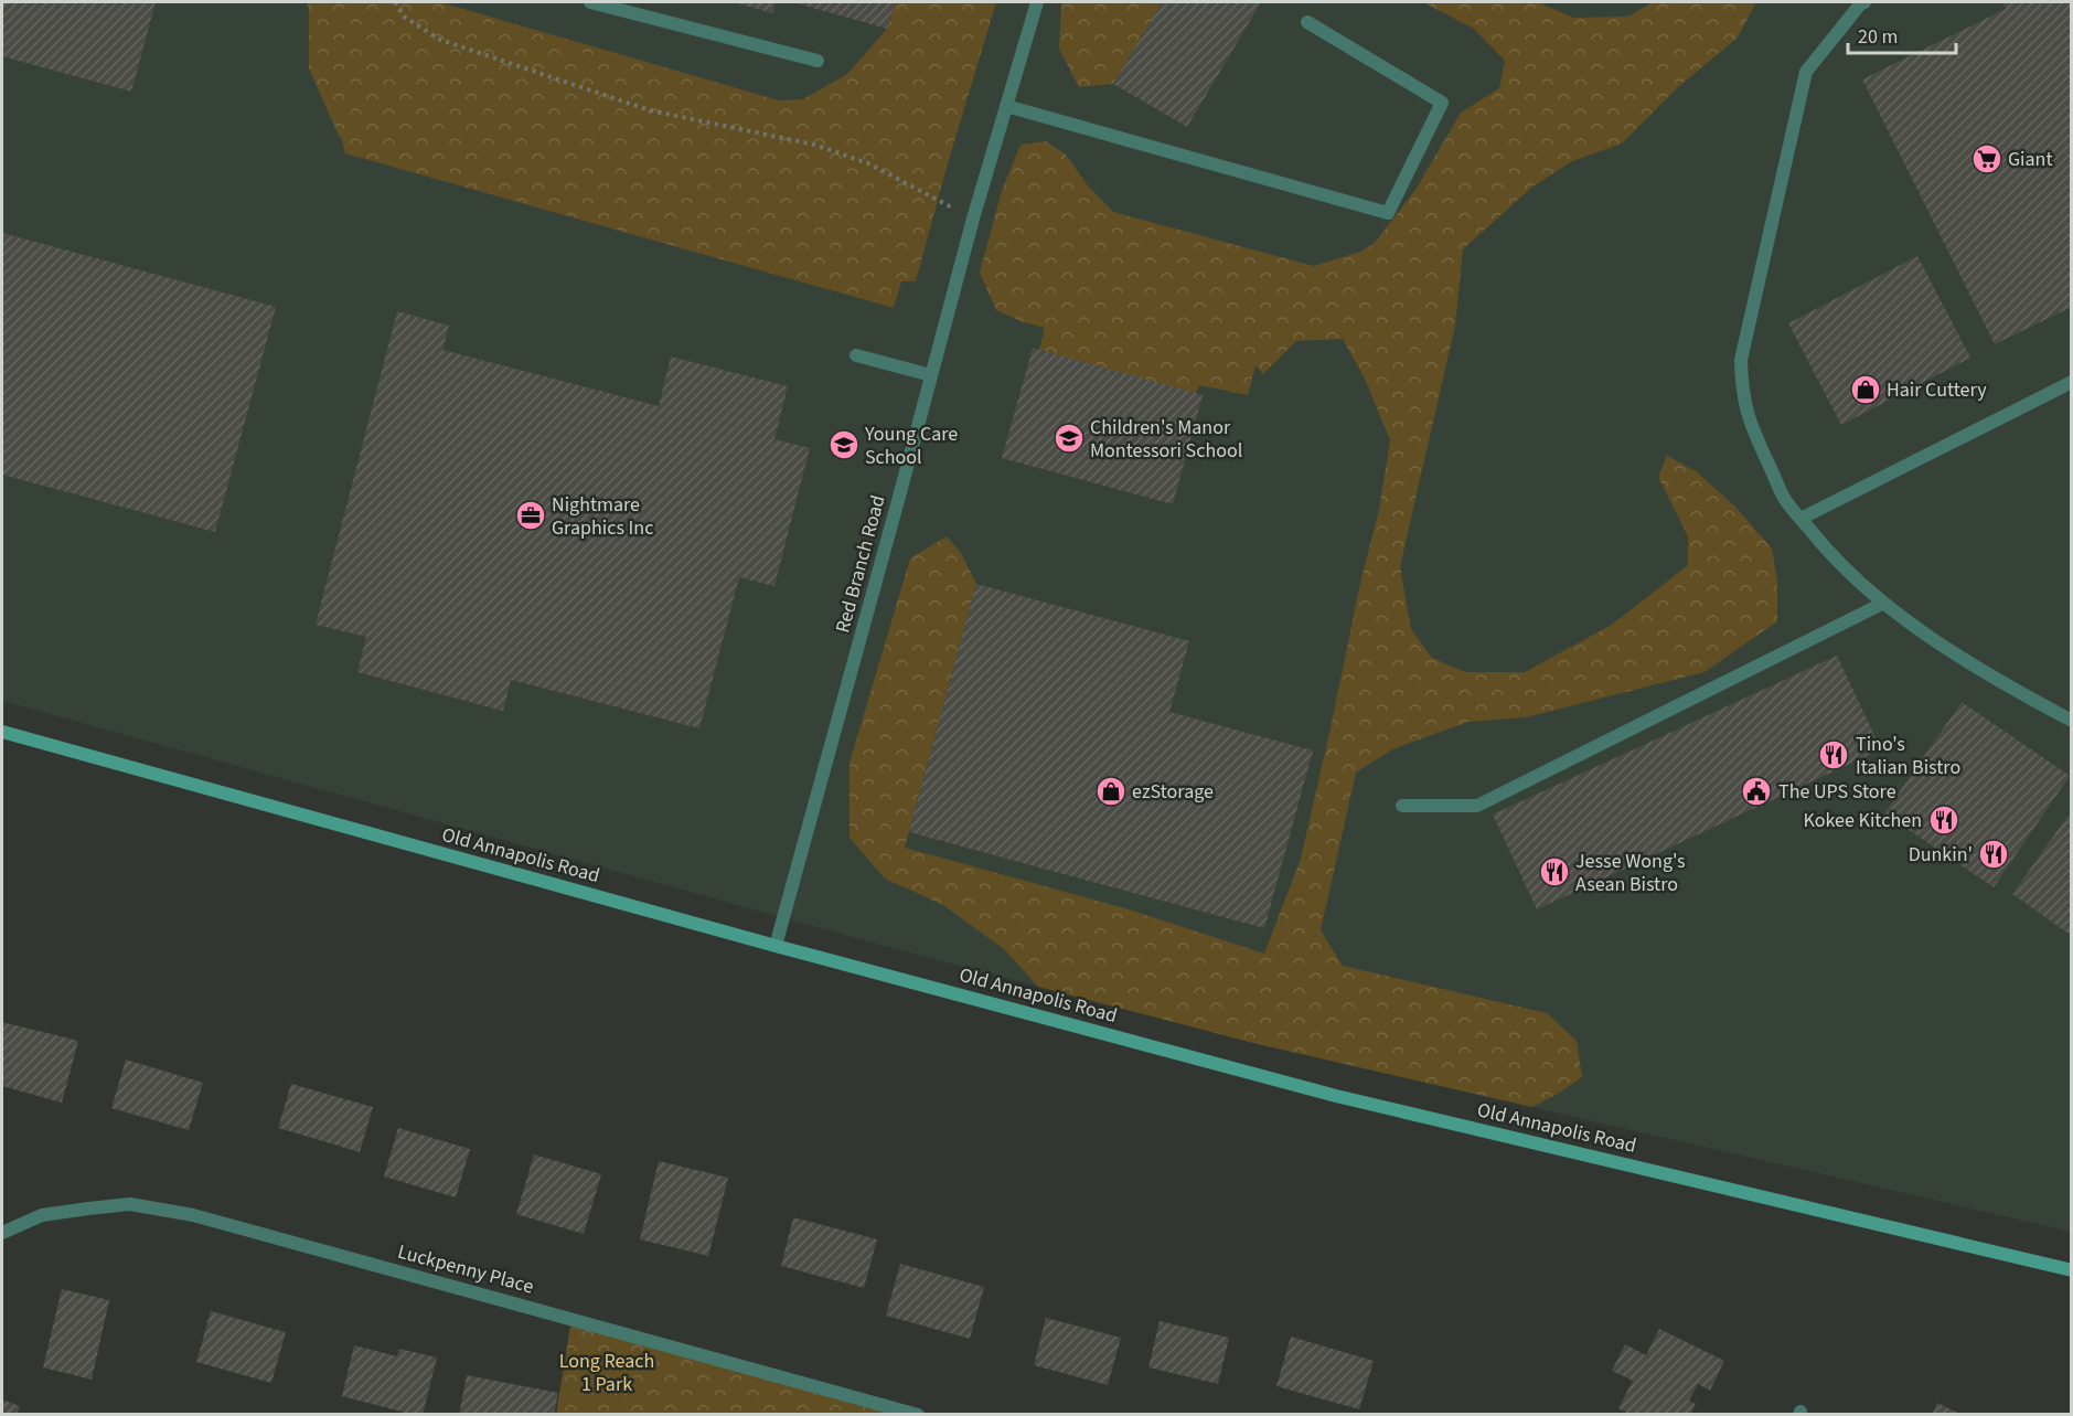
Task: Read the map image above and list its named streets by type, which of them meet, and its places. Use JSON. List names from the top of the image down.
{
  "streets": {
    "main road": ["Old Annapolis Road"],
    "street": ["Red Branch Road", "Luckpenny Place"]
  },
  "crossings": [
    ["Red Branch Road", "Old Annapolis Road"]
  ],
  "parks": ["Long Reach 1 Park"],
  "places": {
    "supermarket": ["Giant"],
    "shop": ["Hair Cuttery", "ezStorage"],
    "school or university": ["Children's Manor Montessori School", "Young Care School"],
    "office": ["Nightmare Graphics Inc"],
    "restaurant": [
      "Tino's Italian Bistro",
      "Kokee Kitchen",
      "Dunkin'",
      "Jesse Wong's Asean Bistro"
    ],
    "public building": ["The UPS Store"]
  },
  "scale_bar": "20 m"
}
